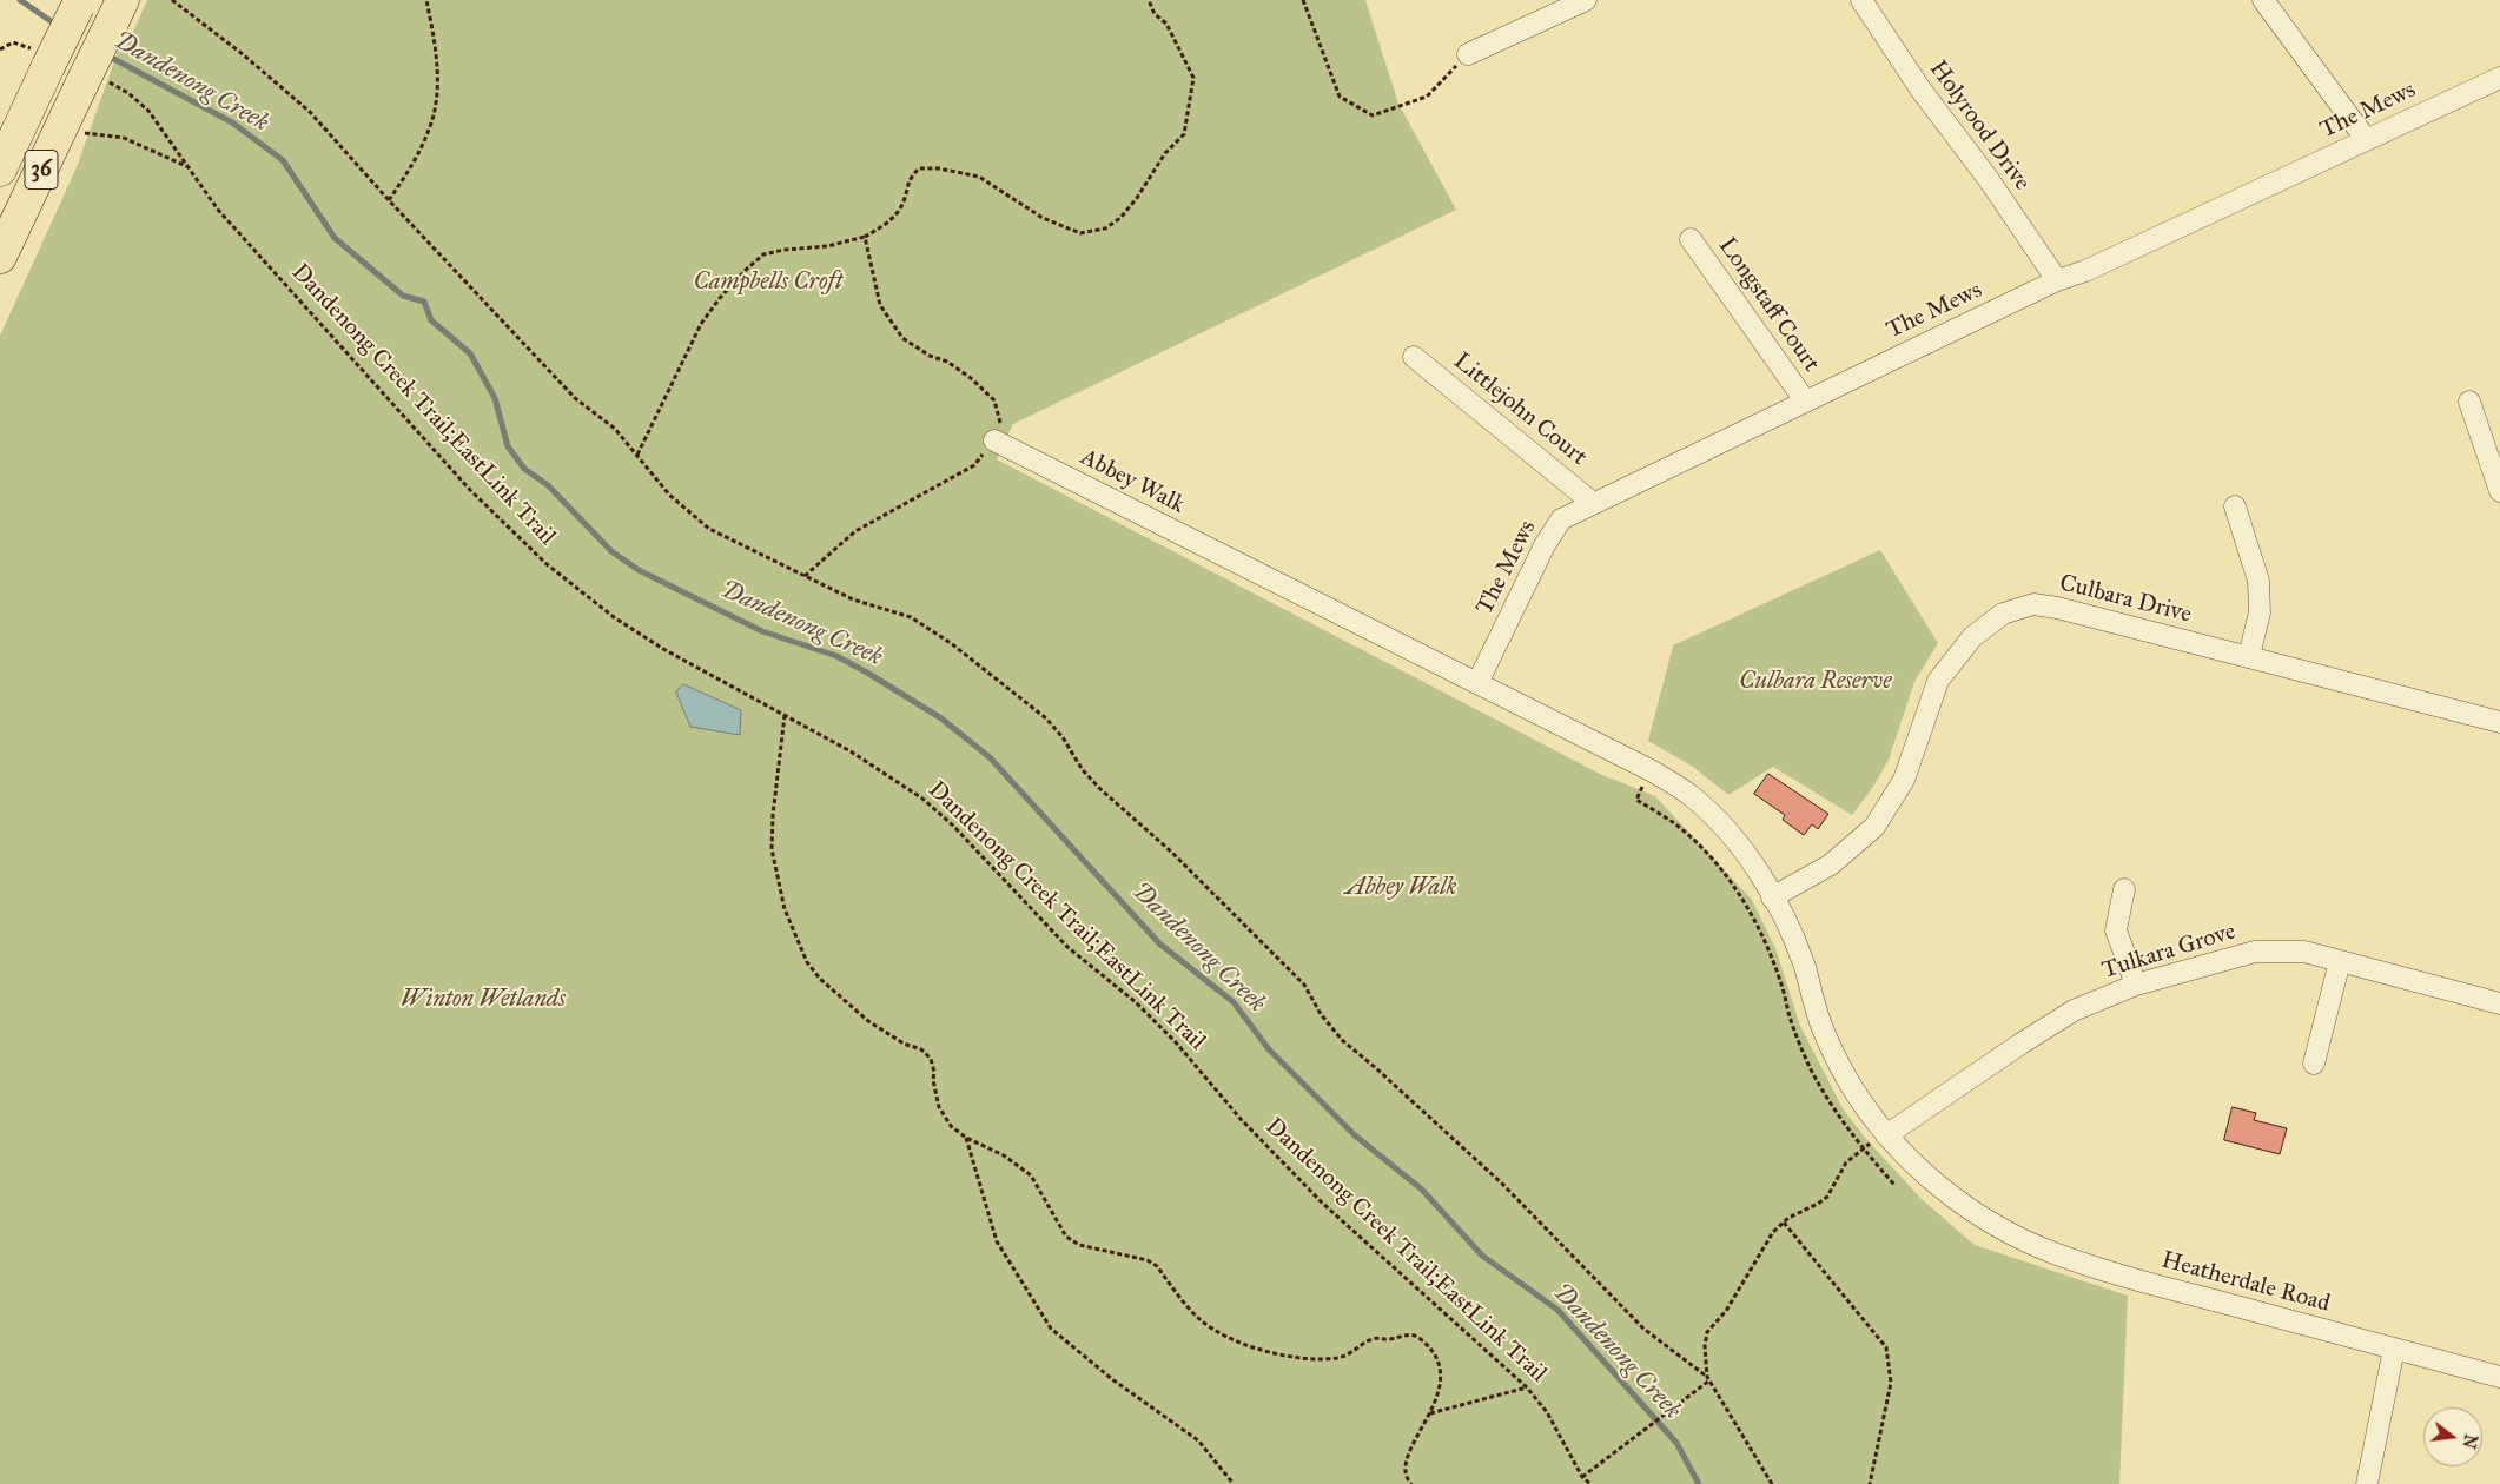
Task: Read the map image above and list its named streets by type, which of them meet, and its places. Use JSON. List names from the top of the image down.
{
  "streets": {
    "main road": ["36"],
    "street": [
      "The Mews",
      "Holyrood Drive",
      "Longstaff Court",
      "Littlejohn Court",
      "Abbey Walk",
      "Culbara Drive",
      "Tulkara Grove",
      "Heatherdale Road"
    ],
    "path": ["Dandenong Creek Trail;EastLink Trail"]
  },
  "crossings": [
    ["The Mews", "Holyrood Drive"],
    ["The Mews", "Longstaff Court"],
    ["The Mews", "Littlejohn Court"],
    ["The Mews", "Abbey Walk"],
    ["Abbey Walk", "Culbara Drive"],
    ["Abbey Walk", "Tulkara Grove"],
    ["Abbey Walk", "Heatherdale Road"]
  ],
  "water": ["Dandenong Creek"],
  "parks": [
    "Campbells Croft",
    "Culbara Reserve",
    "Abbey Walk",
    "Winton Wetlands"
  ],
  "north": "right"
}
